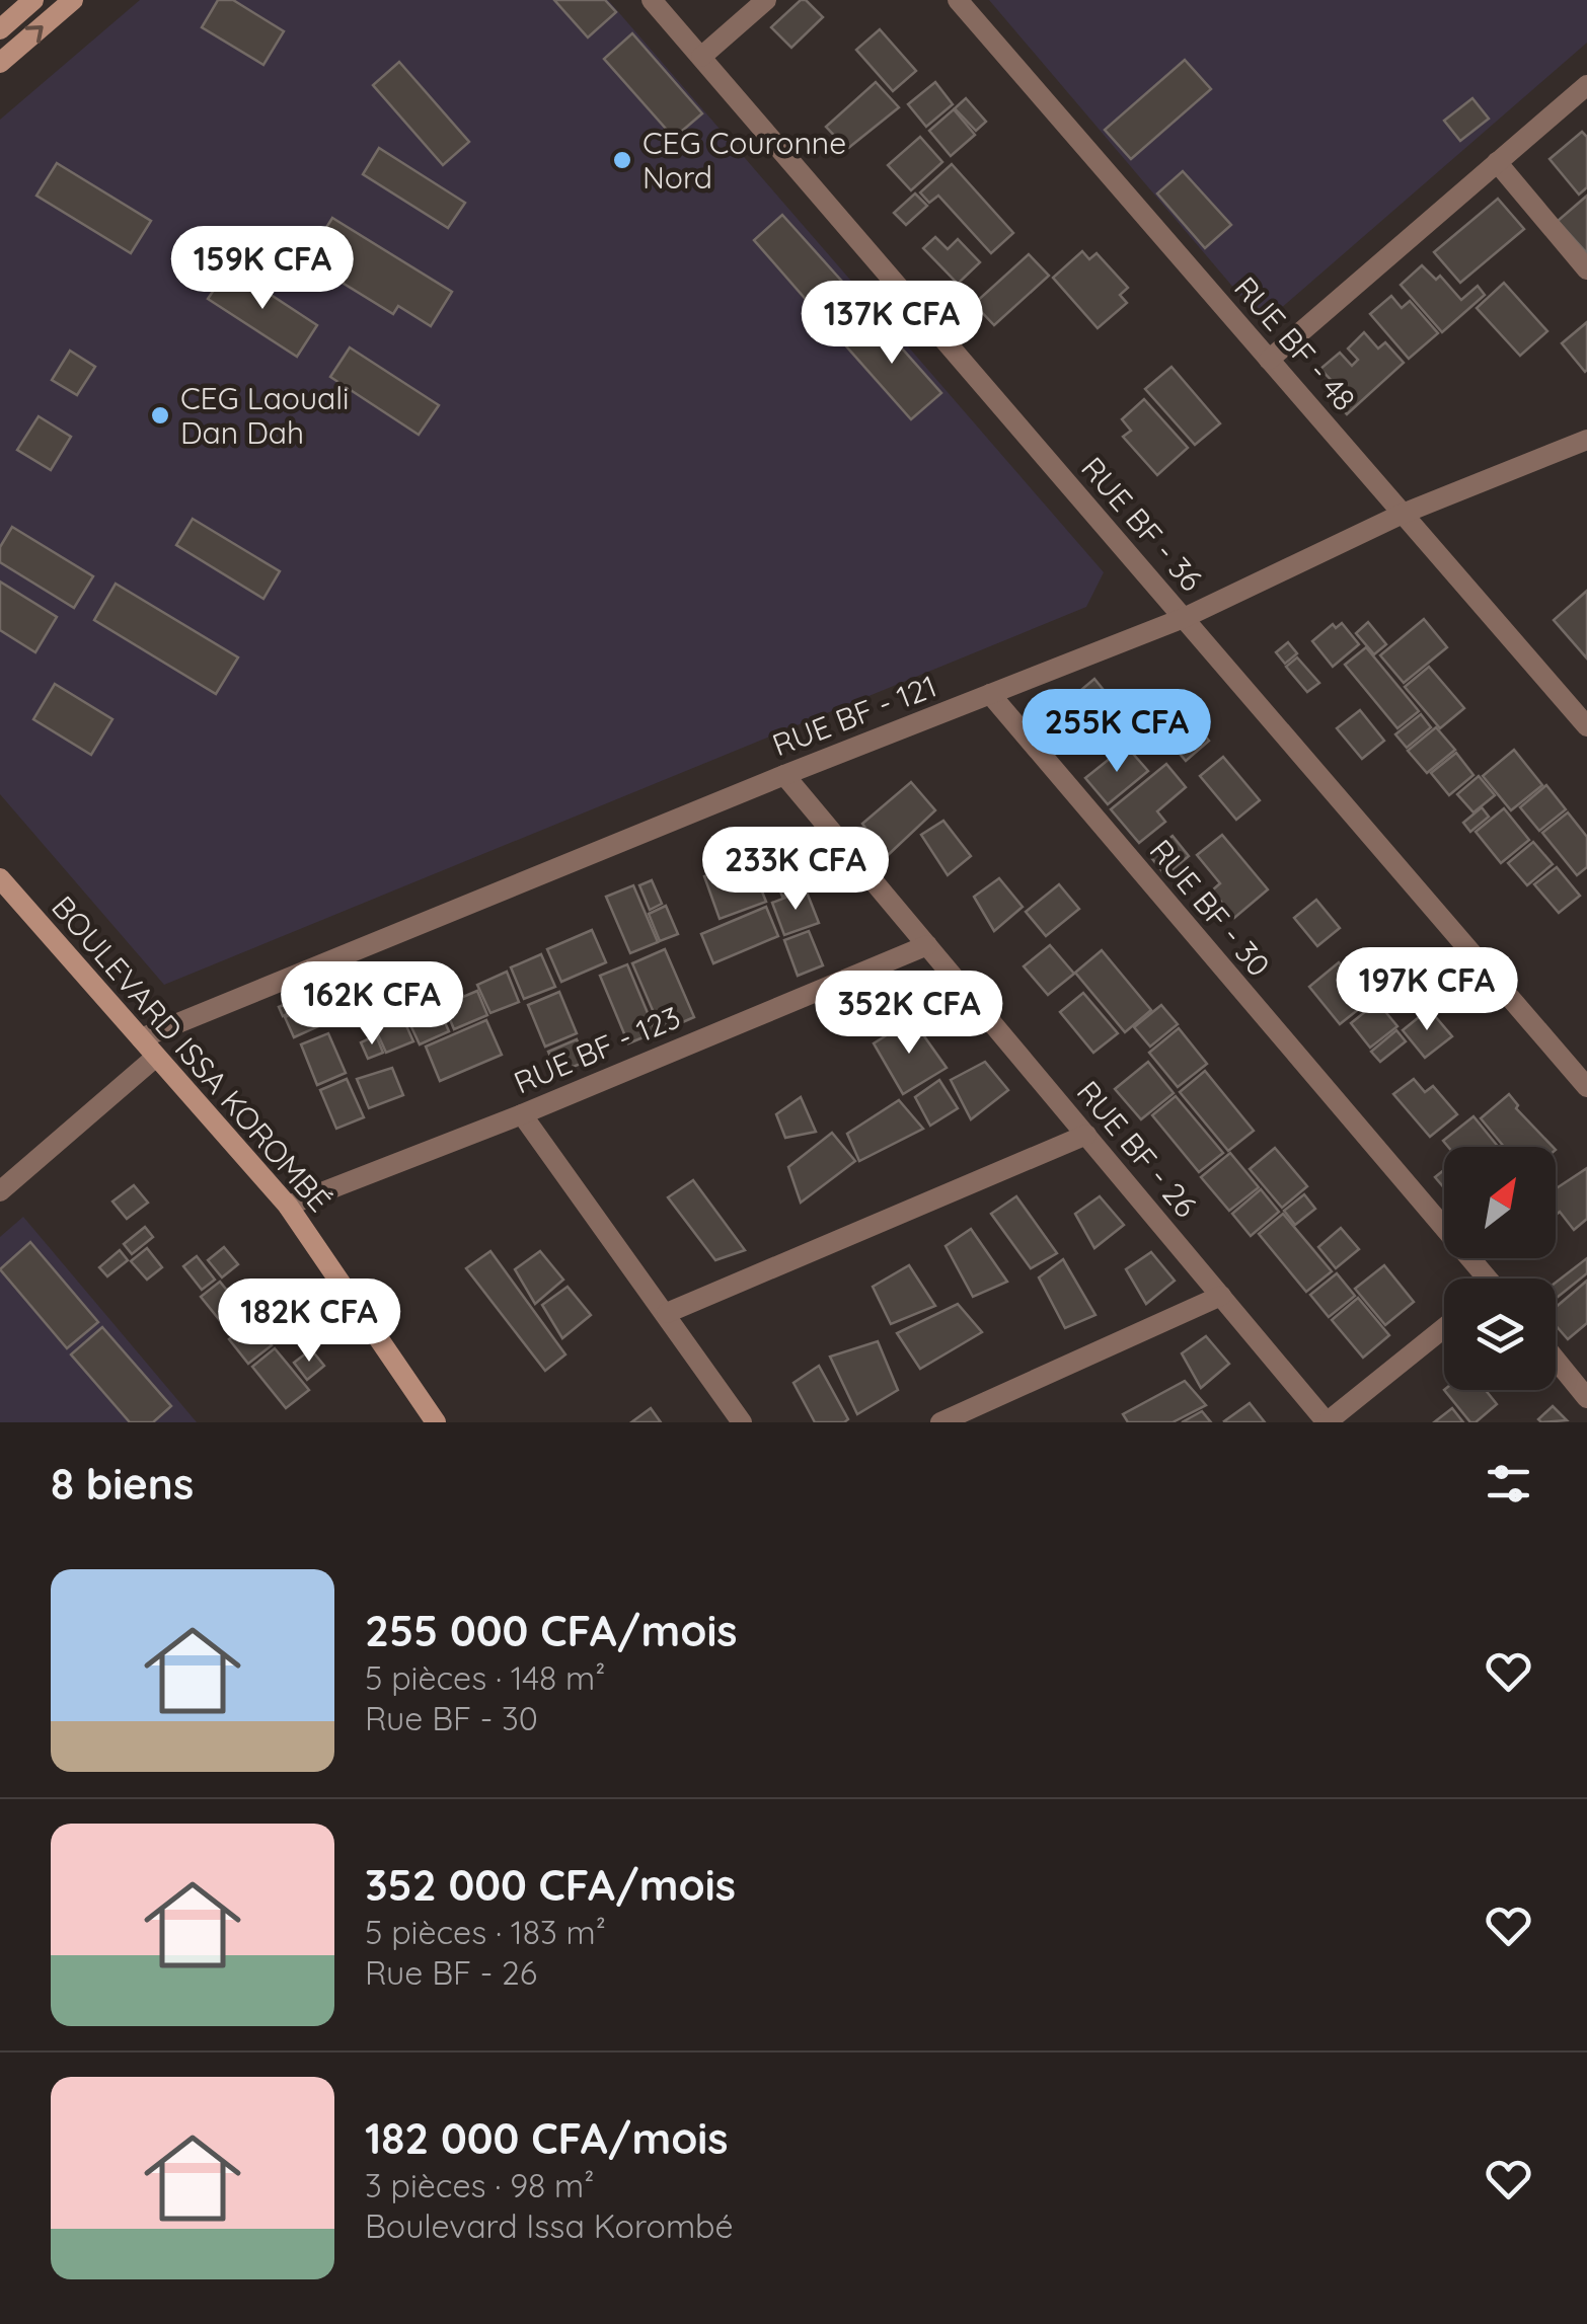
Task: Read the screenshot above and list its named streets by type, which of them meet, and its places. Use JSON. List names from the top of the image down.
{
  "streets": {
    "street": [
      "RUE BF - 48",
      "RUE BF - 36",
      "RUE BF - 121",
      "RUE BF - 30",
      "RUE BF - 123",
      "BOULEVARD ISSA KOROMBÉ",
      "RUE BF - 26"
    ]
  },
  "crossings": [
    ["RUE BF - 48", "RUE BF - 121"],
    ["RUE BF - 36", "RUE BF - 121"],
    ["RUE BF - 121", "RUE BF - 30"],
    ["RUE BF - 121", "BOULEVARD ISSA KOROMBÉ"],
    ["RUE BF - 121", "RUE BF - 26"],
    ["RUE BF - 123", "BOULEVARD ISSA KOROMBÉ"],
    ["RUE BF - 123", "RUE BF - 26"]
  ],
  "places": ["CEG Couronne Nord", "CEG Laouali Dan Dah"],
  "north": "top right",
  "page": {
    "price": [
      "159K CFA",
      "137K CFA",
      "255K CFA",
      "233K CFA",
      "197K CFA",
      "162K CFA",
      "352K CFA",
      "182K CFA"
    ],
    "heading": "8 biens",
    "list": [
      {
        "name": "255 000 CFA/mois",
        "note": "5 pièces · 148 m² · Rue BF - 30"
      },
      {
        "name": "352 000 CFA/mois",
        "note": "5 pièces · 183 m² · Rue BF - 26"
      },
      {
        "name": "182 000 CFA/mois",
        "note": "3 pièces · 98 m² · Boulevard Issa Korombé"
      }
    ]
  }
}
